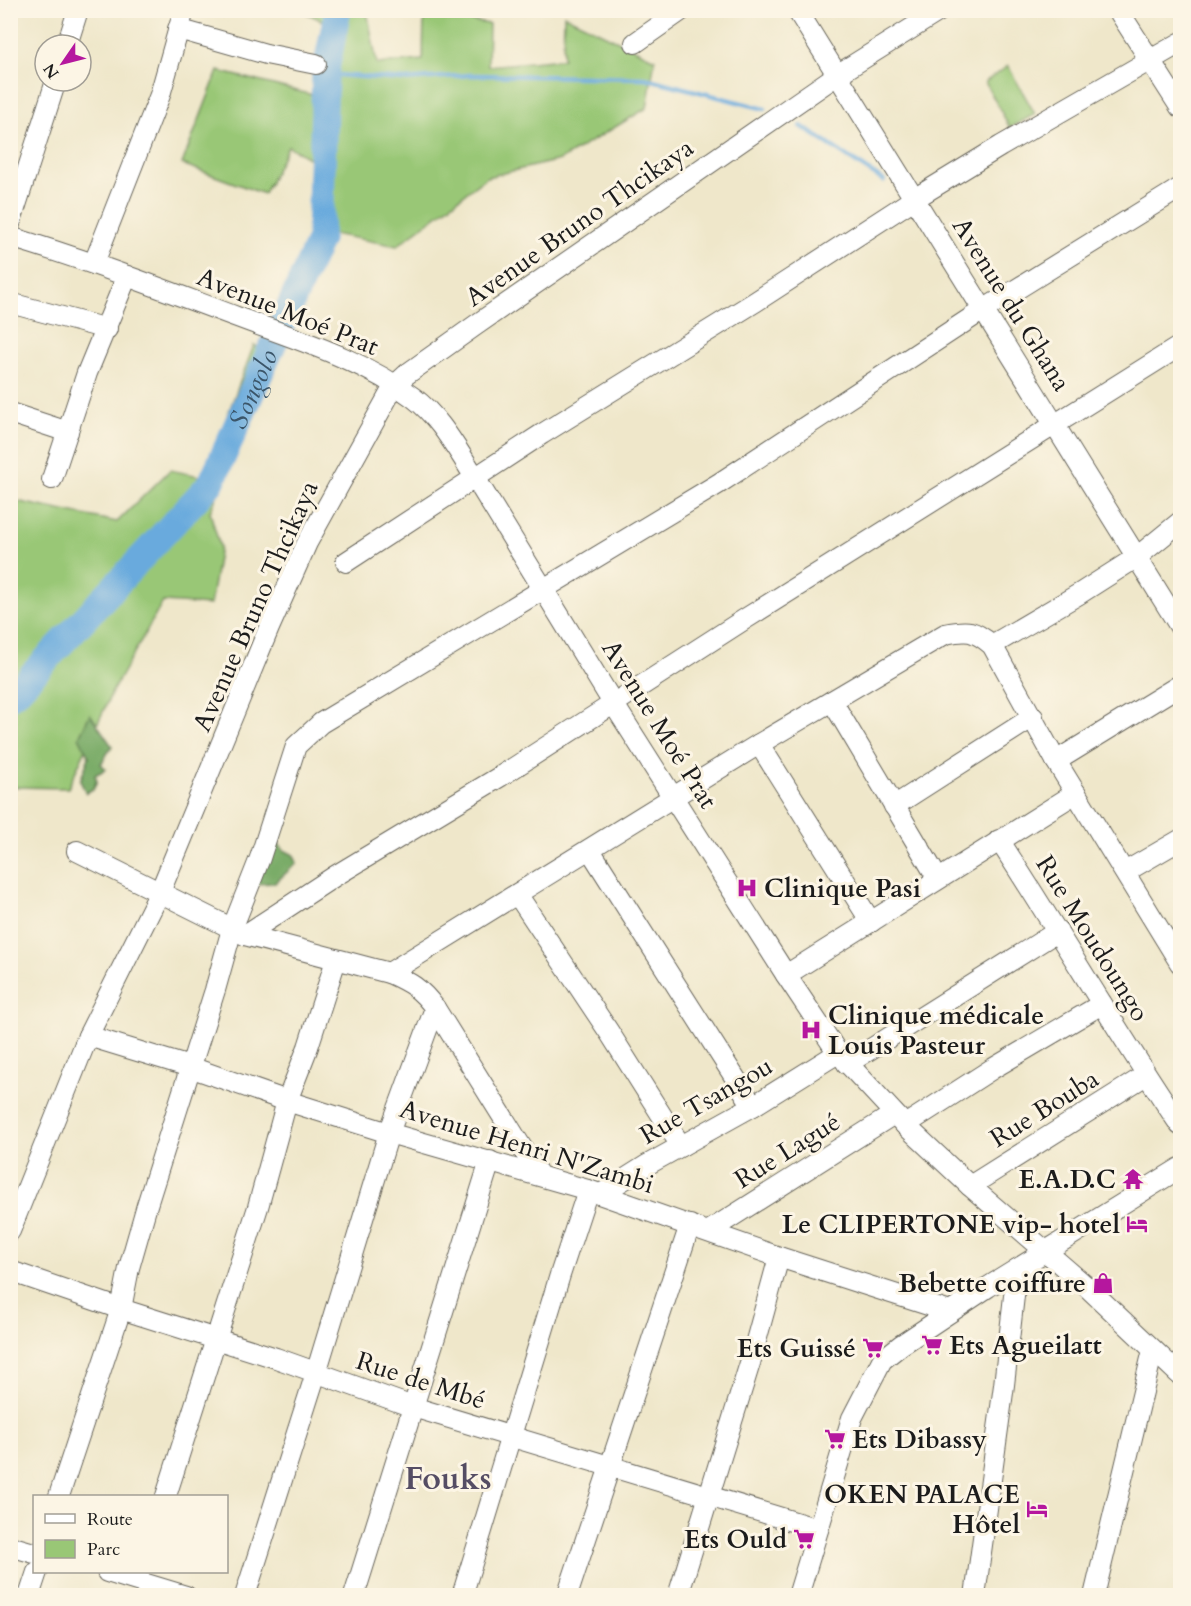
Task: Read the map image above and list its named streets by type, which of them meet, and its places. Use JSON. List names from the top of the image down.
{
  "streets": {
    "street": [
      "Avenue Bruno Thcikaya",
      "Avenue du Ghana",
      "Avenue Moé Prat",
      "Rue Moudoungo",
      "Rue Tsangou",
      "Rue Bouba",
      "Avenue Henri N'Zambi",
      "Rue Lagué",
      "Rue de Mbé"
    ]
  },
  "crossings": [
    ["Avenue Bruno Thcikaya", "Avenue du Ghana"],
    ["Avenue Bruno Thcikaya", "Avenue Moé Prat"],
    ["Avenue Bruno Thcikaya", "Avenue Henri N'Zambi"],
    ["Avenue Moé Prat", "Rue Tsangou"],
    ["Avenue Moé Prat", "Rue Bouba"],
    ["Avenue Moé Prat", "Rue Lagué"],
    ["Rue Moudoungo", "Rue Tsangou"],
    ["Rue Moudoungo", "Rue Bouba"],
    ["Rue Moudoungo", "Rue Lagué"],
    ["Rue Tsangou", "Avenue Henri N'Zambi"],
    ["Avenue Henri N'Zambi", "Rue Lagué"]
  ],
  "districts": ["Fouks"],
  "water": ["Songolo"],
  "places": {
    "hospital": ["Clinique Pasi", "Clinique médicale Louis Pasteur"],
    "temple": ["E.A.D.C"],
    "hotel": ["Le CLIPERTONE vip- hotel", "OKEN PALACE Hôtel"],
    "shop": ["Bebette coiffure"],
    "supermarket": [
      "Ets Agueilatt",
      "Ets Guissé",
      "Ets Dibassy",
      "Ets Ould"
    ]
  },
  "legend": ["Route", "Parc"],
  "north": "bottom left"
}
